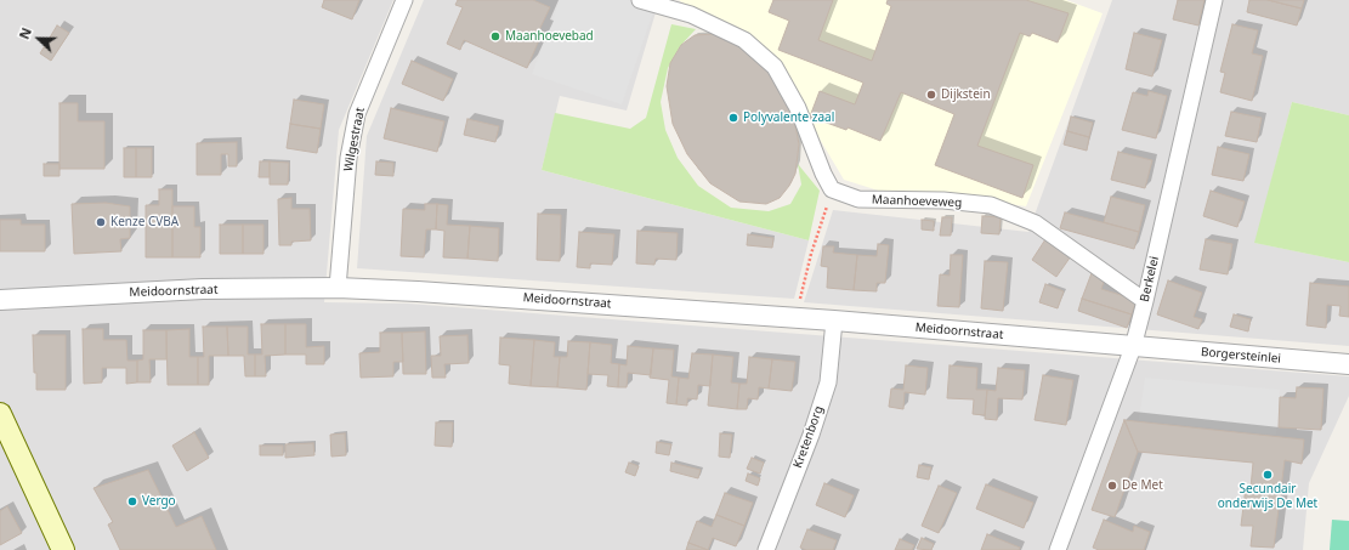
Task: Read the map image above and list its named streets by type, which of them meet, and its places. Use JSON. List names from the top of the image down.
{
  "streets": {
    "street": [
      "Wilgestraat",
      "Maanhoeveweg",
      "Berkelei",
      "Meidoornstraat",
      "Borgersteinlei",
      "Kretenborg"
    ]
  },
  "crossings": [
    ["Wilgestraat", "Meidoornstraat"],
    ["Maanhoeveweg", "Berkelei"],
    ["Berkelei", "Meidoornstraat"],
    ["Berkelei", "Borgersteinlei"],
    ["Meidoornstraat", "Borgersteinlei"],
    ["Meidoornstraat", "Kretenborg"]
  ],
  "places": [
    "Maanhoevebad",
    "Dijkstein",
    "Polyvalente zaal",
    "Kenze CVBA",
    "Secundair onderwijs De Met",
    "De Met",
    "Vergo"
  ],
  "north": "left"
}
